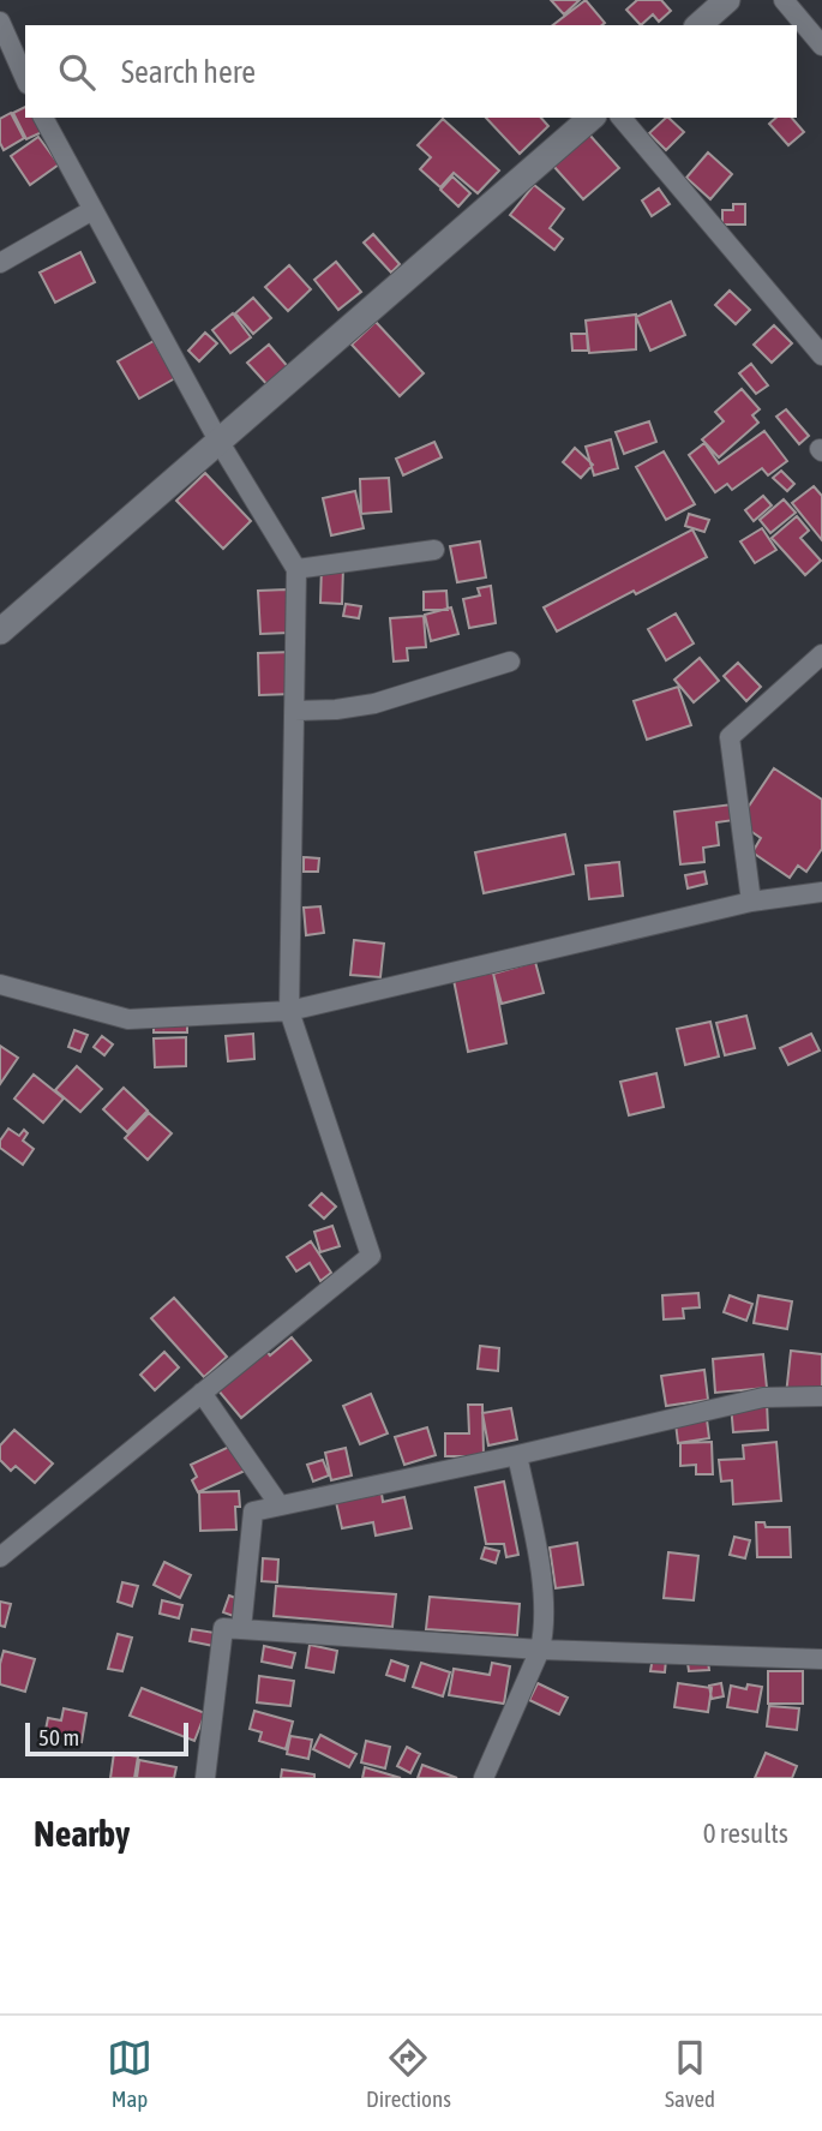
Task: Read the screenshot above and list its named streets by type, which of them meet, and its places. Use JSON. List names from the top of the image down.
{
  "scale_bar": "50 m",
  "page": {
    "search": "Search here",
    "scale": "50 m",
    "heading": ["Nearby", "0 results"],
    "nav": ["Map", "Directions", "Saved"]
  }
}
